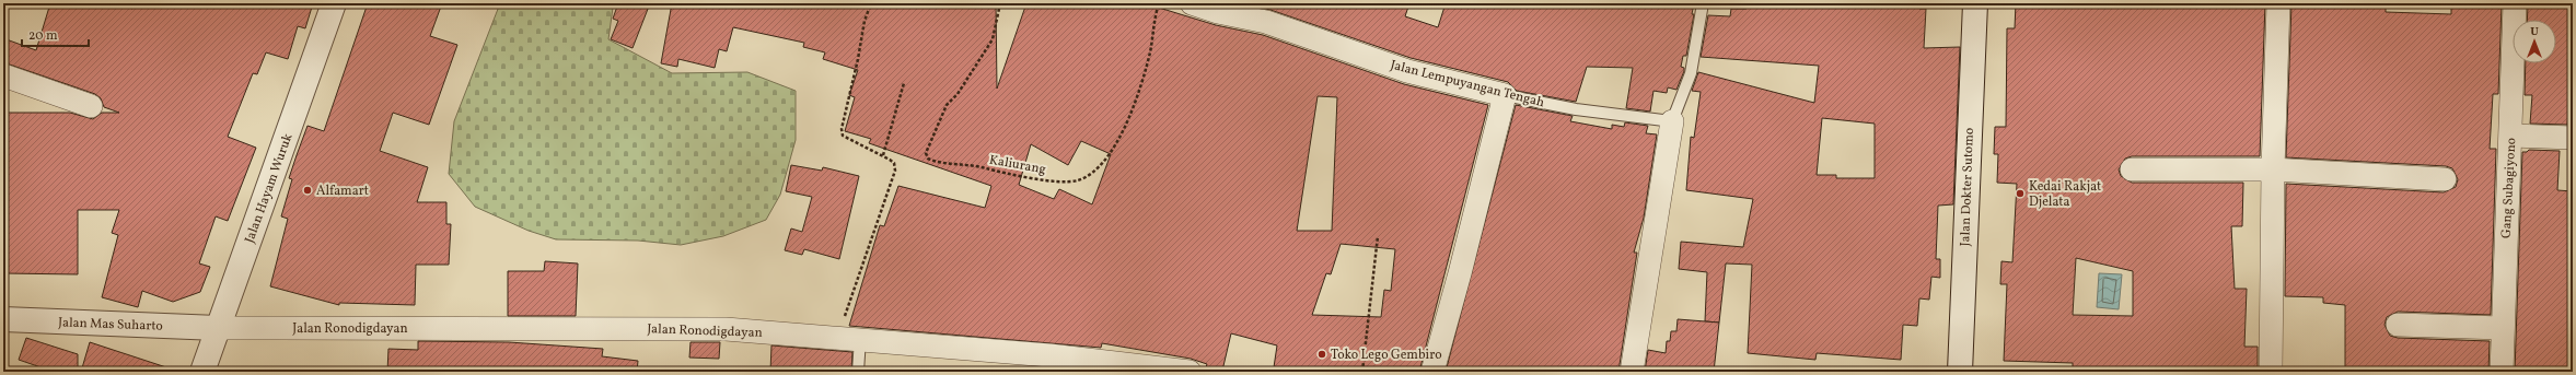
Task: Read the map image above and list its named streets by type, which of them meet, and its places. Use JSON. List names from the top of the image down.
{
  "streets": {
    "street": [
      "Jalan Lempuyangan Tengah",
      "Jalan Dokter Sutomo",
      "Jalan Hayam Wuruk",
      "Gang Subagiyono",
      "Jalan Mas Suharto",
      "Jalan Ronodigdayan"
    ],
    "path": ["Kaliurang"]
  },
  "crossings": [
    ["Jalan Hayam Wuruk", "Jalan Mas Suharto"],
    ["Jalan Hayam Wuruk", "Jalan Ronodigdayan"],
    ["Jalan Mas Suharto", "Jalan Ronodigdayan"]
  ],
  "places": ["Alfamart", "Kedai Rakjat Djelata", "Toko Lego Gembiro"],
  "scale_bar": "20 m",
  "north": "top"
}
